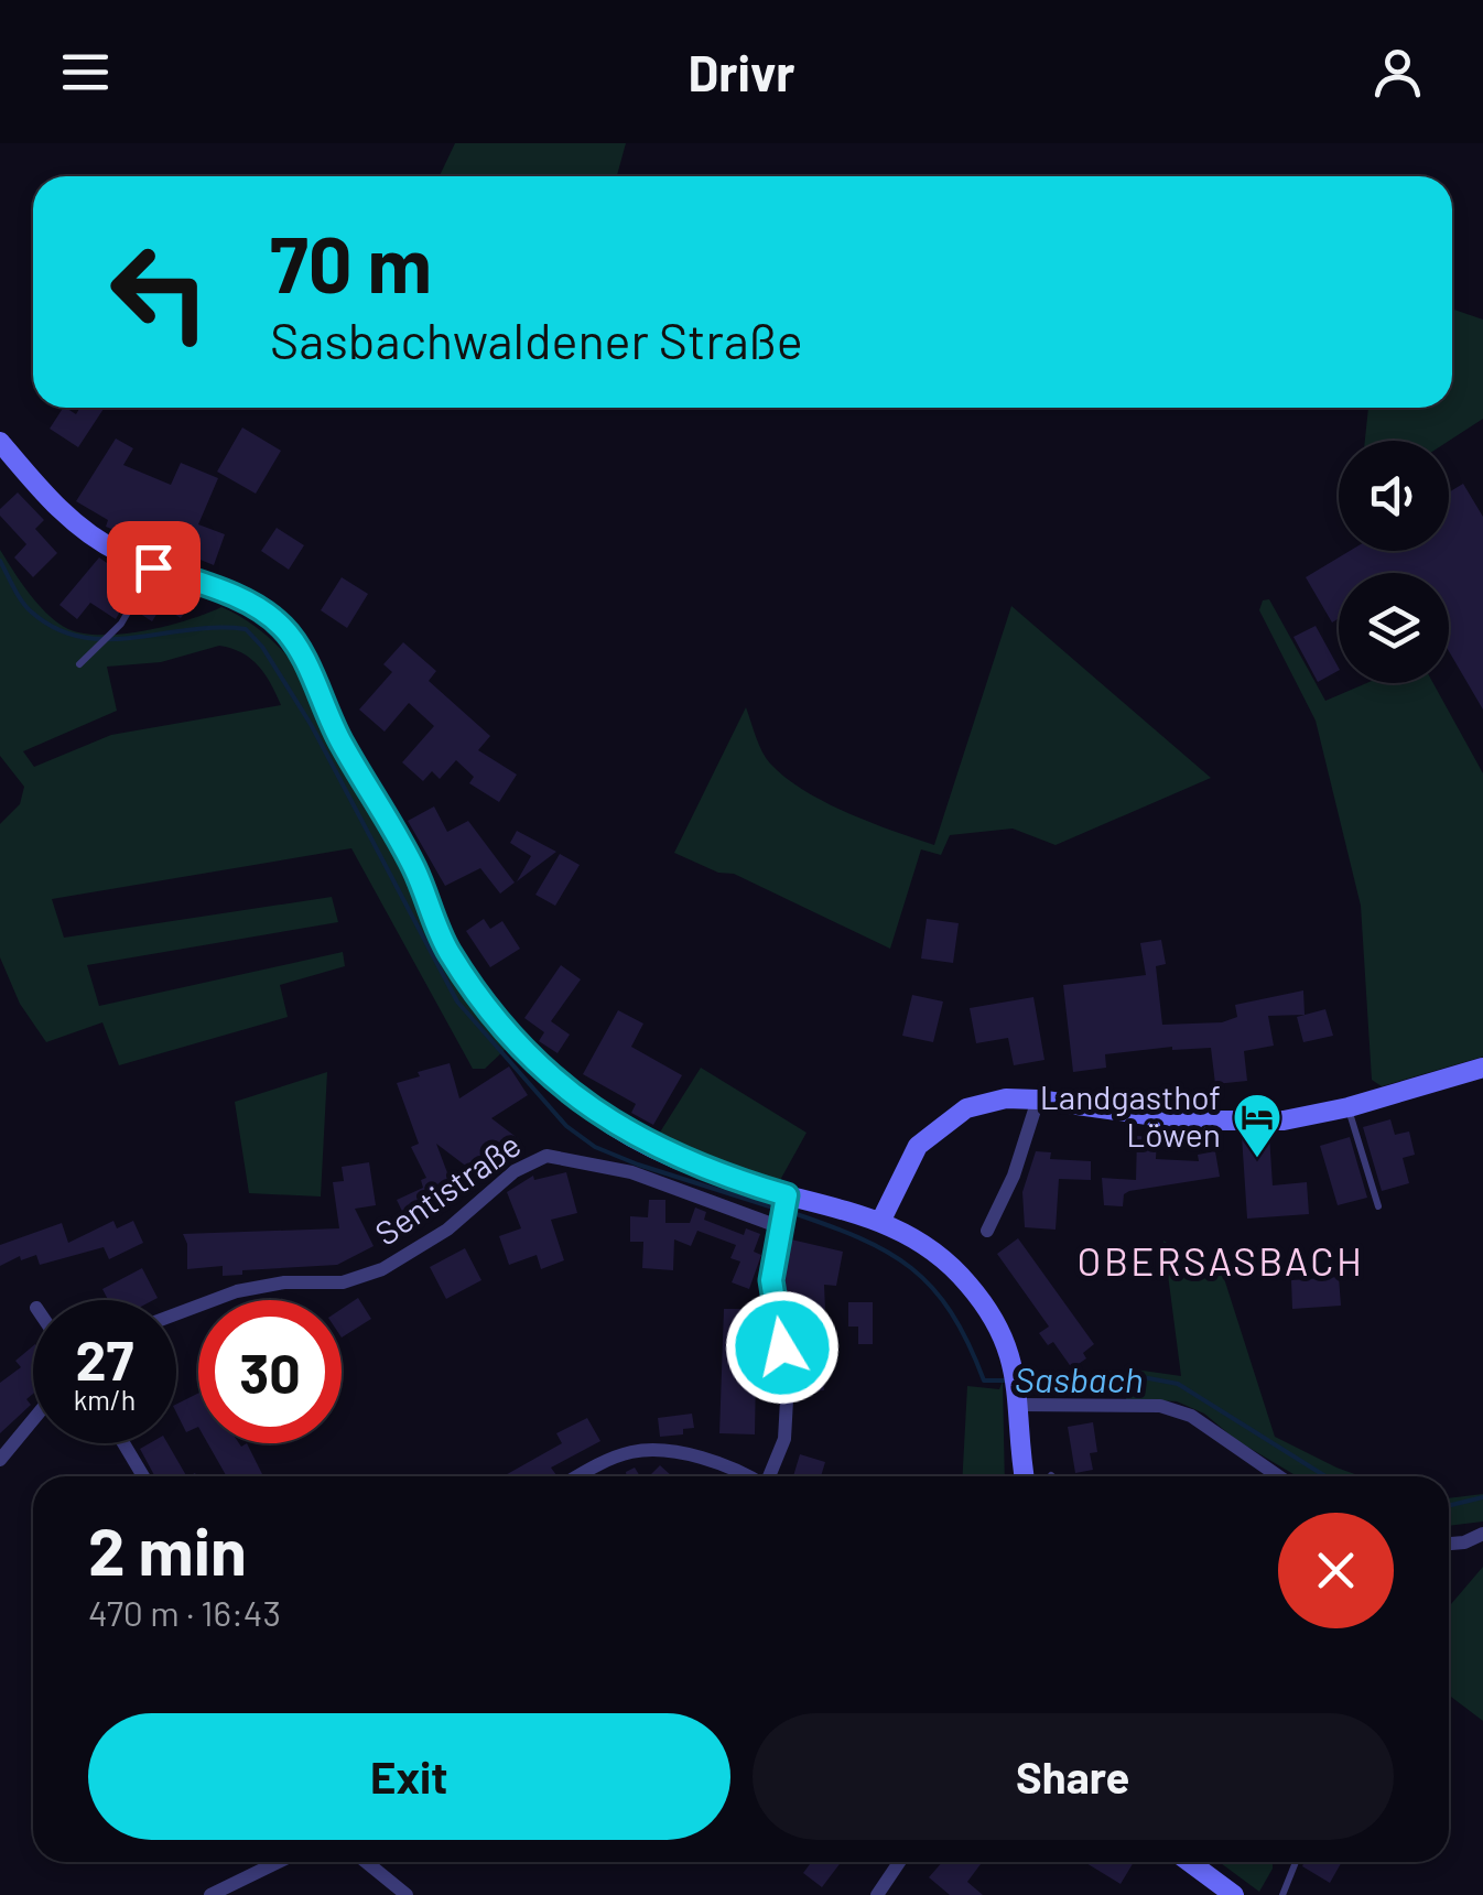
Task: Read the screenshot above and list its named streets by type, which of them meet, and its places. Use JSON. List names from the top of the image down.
{
  "streets": {
    "street": ["Sentistraße"]
  },
  "districts": ["OBERSASBACH"],
  "water": ["Sasbach"],
  "places": {
    "hotel": ["Landgasthof Löwen"]
  },
  "page": {
    "header": "Drivr",
    "turn": ["70 m", "Sasbachwaldener Straße"],
    "speed": "27 km/h",
    "limit": "30",
    "heading": ["2 min", "470 m · 16:43"],
    "buttons": ["Exit", "Share"]
  }
}
